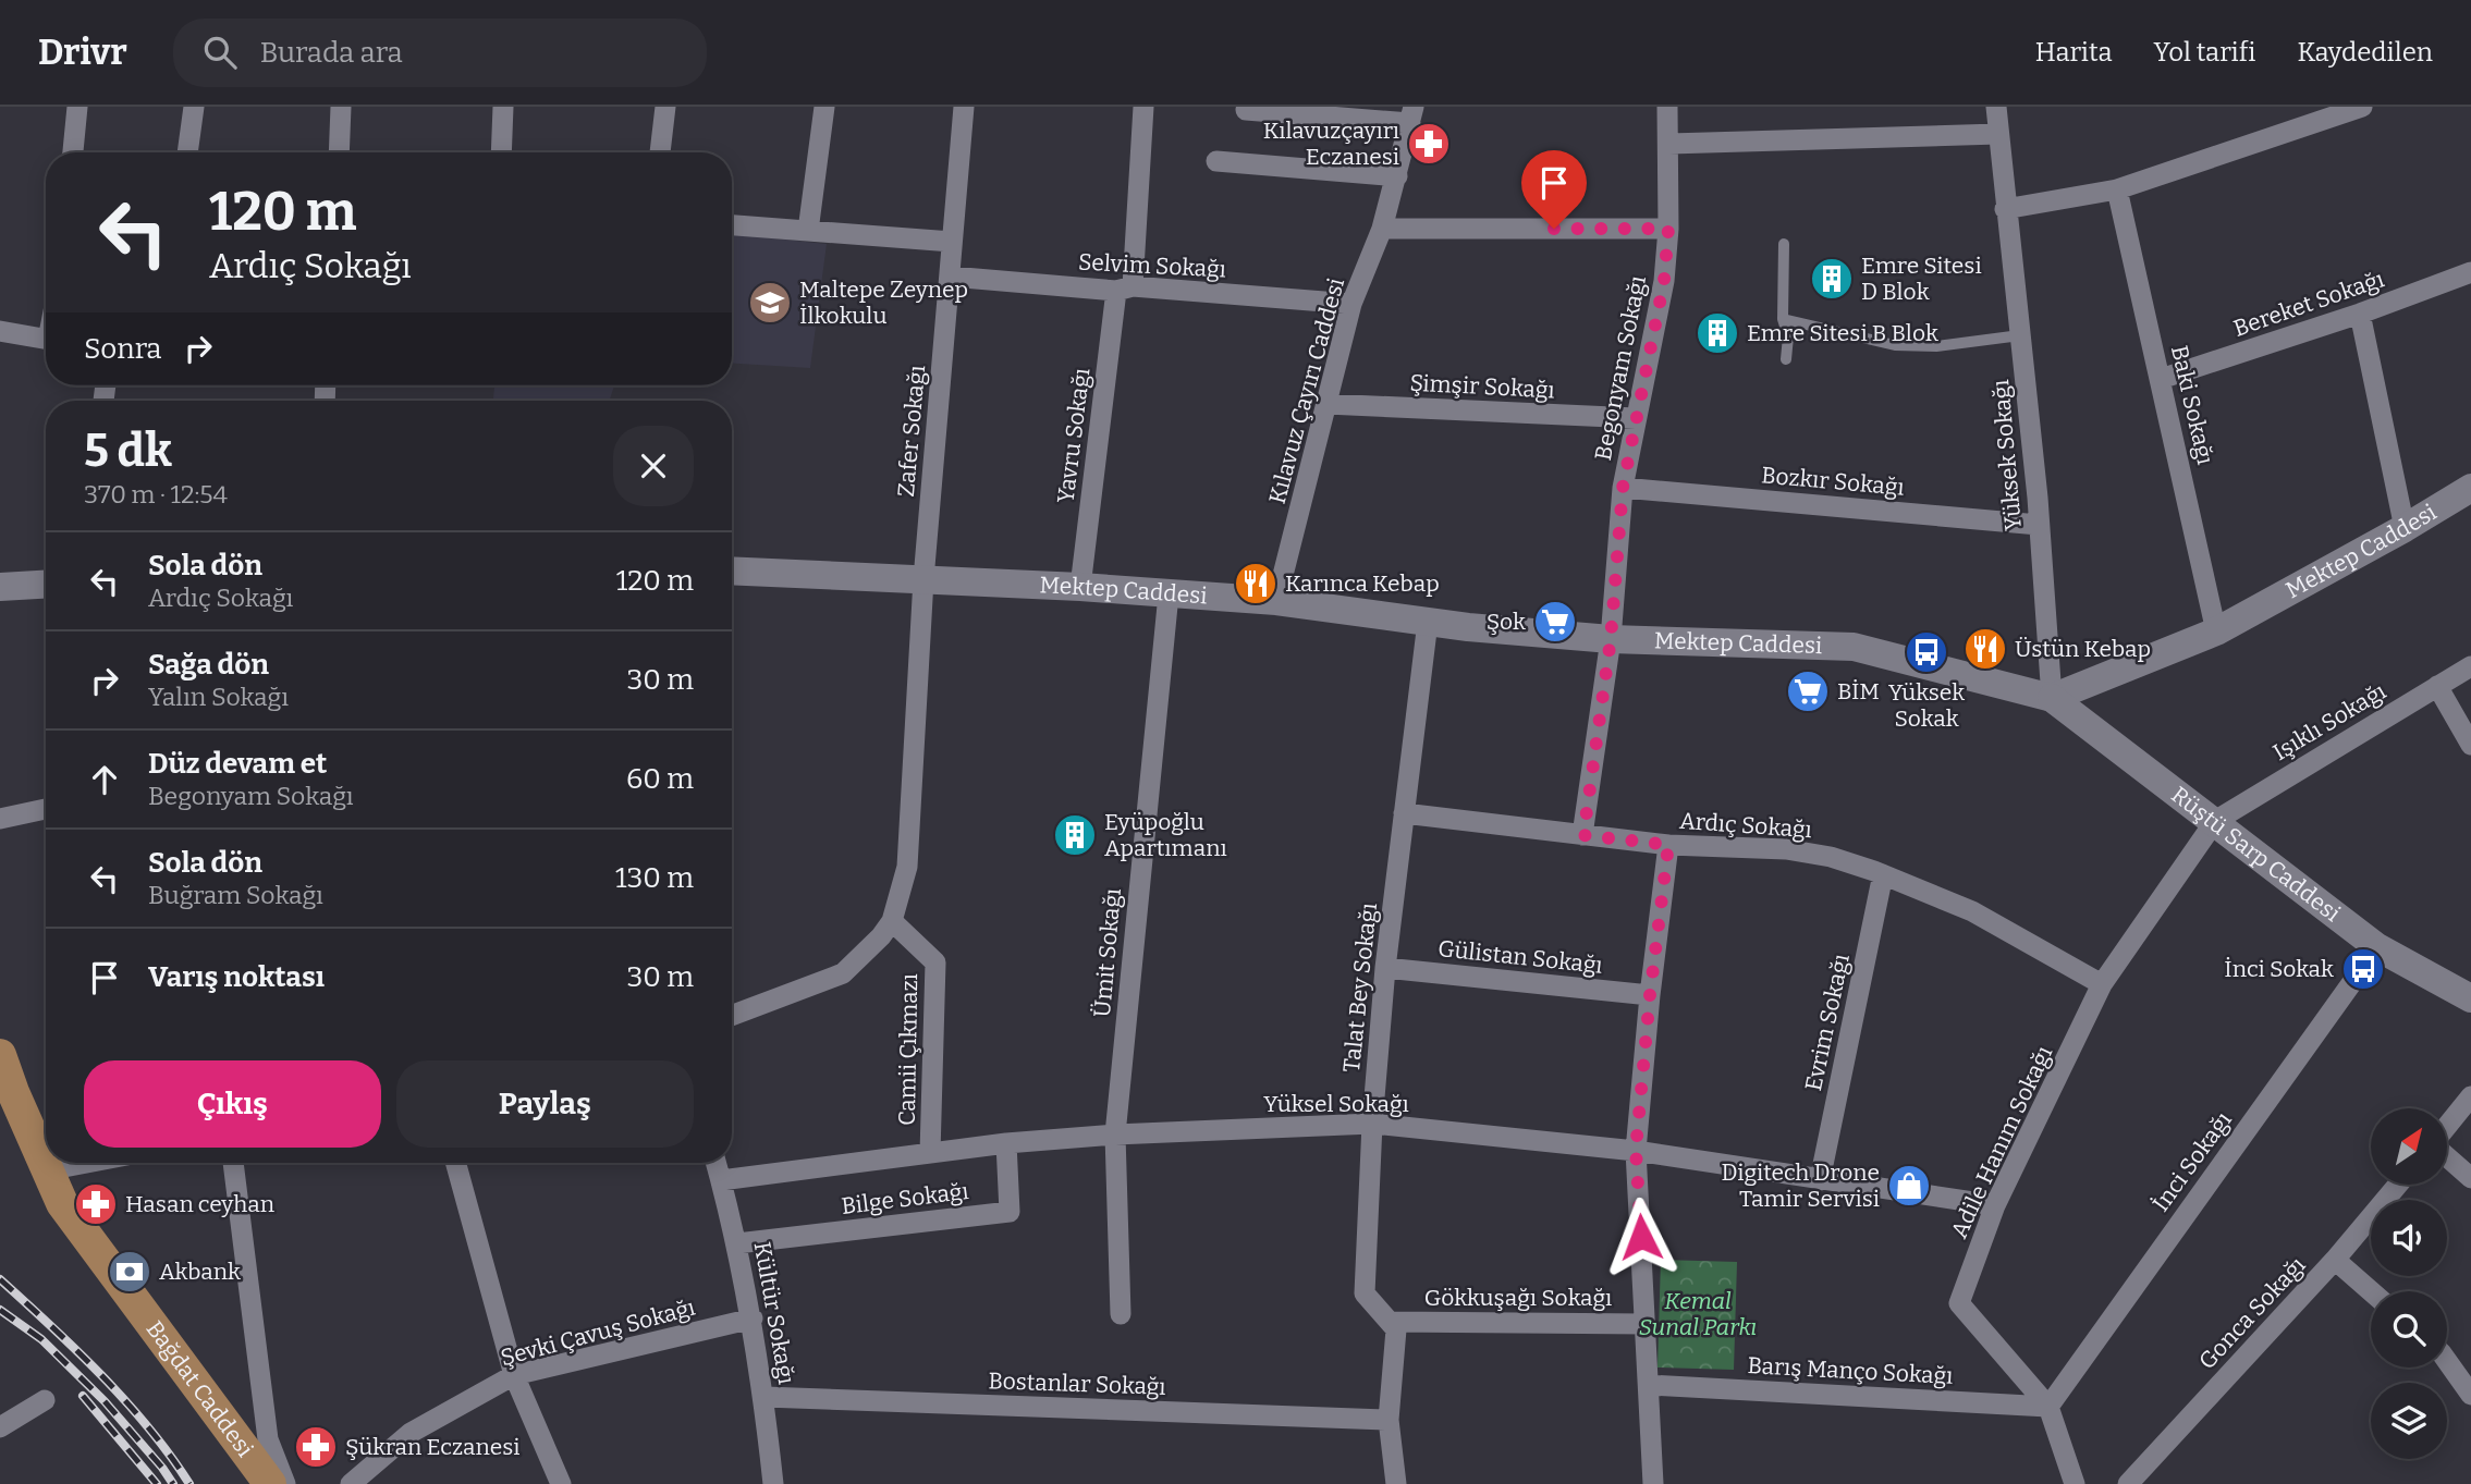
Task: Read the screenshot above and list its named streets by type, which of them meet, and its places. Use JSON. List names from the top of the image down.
{
  "streets": {
    "main road": ["Bağdat Caddesi"],
    "street": [
      "Selvim Sokağı",
      "Bereket Sokağı",
      "Begonyam Sokağı",
      "Şimşir Sokağı",
      "Kılavuz Çayırı Caddesi",
      "Baki Sokağı",
      "Zafer Sokağı",
      "Yavru Sokağı",
      "Yüksek Sokağı",
      "Bozkır Sokağı",
      "Mektep Caddesi",
      "Işıklı Sokağı",
      "Ardıç Sokağı",
      "Rüştü Sarp Caddesi",
      "Ümit Sokağı",
      "Gülistan Sokağı",
      "Talat Bey Sokağı",
      "Evrim Sokağı",
      "Camii Çıkmazı",
      "Yüksel Sokağı",
      "Adile Hanım Sokağı",
      "İnci Sokağı",
      "Bilge Sokağı",
      "Gökkuşağı Sokağı",
      "Kültür Sokağı",
      "Gonca Sokağı",
      "Şevki Çavuş Sokağı",
      "Barış Manço Sokağı",
      "Bostanlar Sokağı"
    ]
  },
  "crossings": [
    ["Selvim Sokağı", "Kılavuz Çayırı Caddesi"],
    ["Selvim Sokağı", "Zafer Sokağı"],
    ["Selvim Sokağı", "Yavru Sokağı"],
    ["Bereket Sokağı", "Baki Sokağı"],
    ["Begonyam Sokağı", "Şimşir Sokağı"],
    ["Begonyam Sokağı", "Bozkır Sokağı"],
    ["Begonyam Sokağı", "Mektep Caddesi"],
    ["Begonyam Sokağı", "Ardıç Sokağı"],
    ["Şimşir Sokağı", "Kılavuz Çayırı Caddesi"],
    ["Kılavuz Çayırı Caddesi", "Mektep Caddesi"],
    ["Baki Sokağı", "Mektep Caddesi"],
    ["Zafer Sokağı", "Mektep Caddesi"],
    ["Zafer Sokağı", "Camii Çıkmazı"],
    ["Yavru Sokağı", "Mektep Caddesi"],
    ["Yüksek Sokağı", "Bozkır Sokağı"],
    ["Yüksek Sokağı", "Mektep Caddesi"],
    ["Yüksek Sokağı", "Rüştü Sarp Caddesi"],
    ["Mektep Caddesi", "Rüştü Sarp Caddesi"],
    ["Mektep Caddesi", "Ümit Sokağı"],
    ["Mektep Caddesi", "Talat Bey Sokağı"],
    ["Işıklı Sokağı", "Rüştü Sarp Caddesi"],
    ["Işıklı Sokağı", "Adile Hanım Sokağı"],
    ["Ardıç Sokağı", "Talat Bey Sokağı"],
    ["Ardıç Sokağı", "Evrim Sokağı"],
    ["Ardıç Sokağı", "Adile Hanım Sokağı"],
    ["Rüştü Sarp Caddesi", "Adile Hanım Sokağı"],
    ["Rüştü Sarp Caddesi", "İnci Sokağı"],
    ["Ümit Sokağı", "Yüksel Sokağı"],
    ["Gülistan Sokağı", "Talat Bey Sokağı"],
    ["Talat Bey Sokağı", "Yüksel Sokağı"],
    ["Talat Bey Sokağı", "Gökkuşağı Sokağı"],
    ["Evrim Sokağı", "Yüksel Sokağı"],
    ["Camii Çıkmazı", "Yüksel Sokağı"],
    ["Yüksel Sokağı", "Adile Hanım Sokağı"],
    ["Yüksel Sokağı", "Bilge Sokağı"],
    ["Yüksel Sokağı", "Kültür Sokağı"],
    ["Adile Hanım Sokağı", "İnci Sokağı"],
    ["Adile Hanım Sokağı", "Barış Manço Sokağı"],
    ["İnci Sokağı", "Barış Manço Sokağı"],
    ["Bilge Sokağı", "Kültür Sokağı"],
    ["Kültür Sokağı", "Şevki Çavuş Sokağı"],
    ["Kültür Sokağı", "Bostanlar Sokağı"]
  ],
  "parks": ["Kemal Sunal Parkı"],
  "places": {
    "pharmacy": ["Kılavuzçayırı Eczanesi", "Hasan ceyhan", "Şükran Eczanesi"],
    "building": ["Emre Sitesi D Blok", "Emre Sitesi B Blok", "Eyüpoğlu Apartımanı"],
    "school or university": ["Maltepe Zeynep İlkokulu"],
    "restaurant": ["Karınca Kebap", "Üstün Kebap"],
    "supermarket": ["Şok", "BİM"],
    "bus stop": ["Yüksek Sokak", "İnci Sokak"],
    "shop": ["Digitech Drone Tamir Servisi"],
    "bank": ["Akbank"]
  },
  "north": "top right",
  "page": {
    "header": "Drivr",
    "search": "Burada ara",
    "nav": ["Harita", "Yol tarifi", "Kaydedilen"],
    "turn": ["120 m", "Ardıç Sokağı"],
    "then": "Sonra",
    "heading": ["5 dk", "370 m · 12:54"],
    "list": [
      {
        "name": "Sola dön",
        "note": "Ardıç Sokağı",
        "value": "120 m"
      },
      {
        "name": "Sağa dön",
        "note": "Yalın Sokağı",
        "value": "30 m"
      },
      {
        "name": "Düz devam et",
        "note": "Begonyam Sokağı",
        "value": "60 m"
      },
      {
        "name": "Sola dön",
        "note": "Buğram Sokağı",
        "value": "130 m"
      },
      {
        "name": "Varış noktası",
        "value": "30 m"
      }
    ],
    "buttons": ["Çıkış", "Paylaş"]
  }
}
